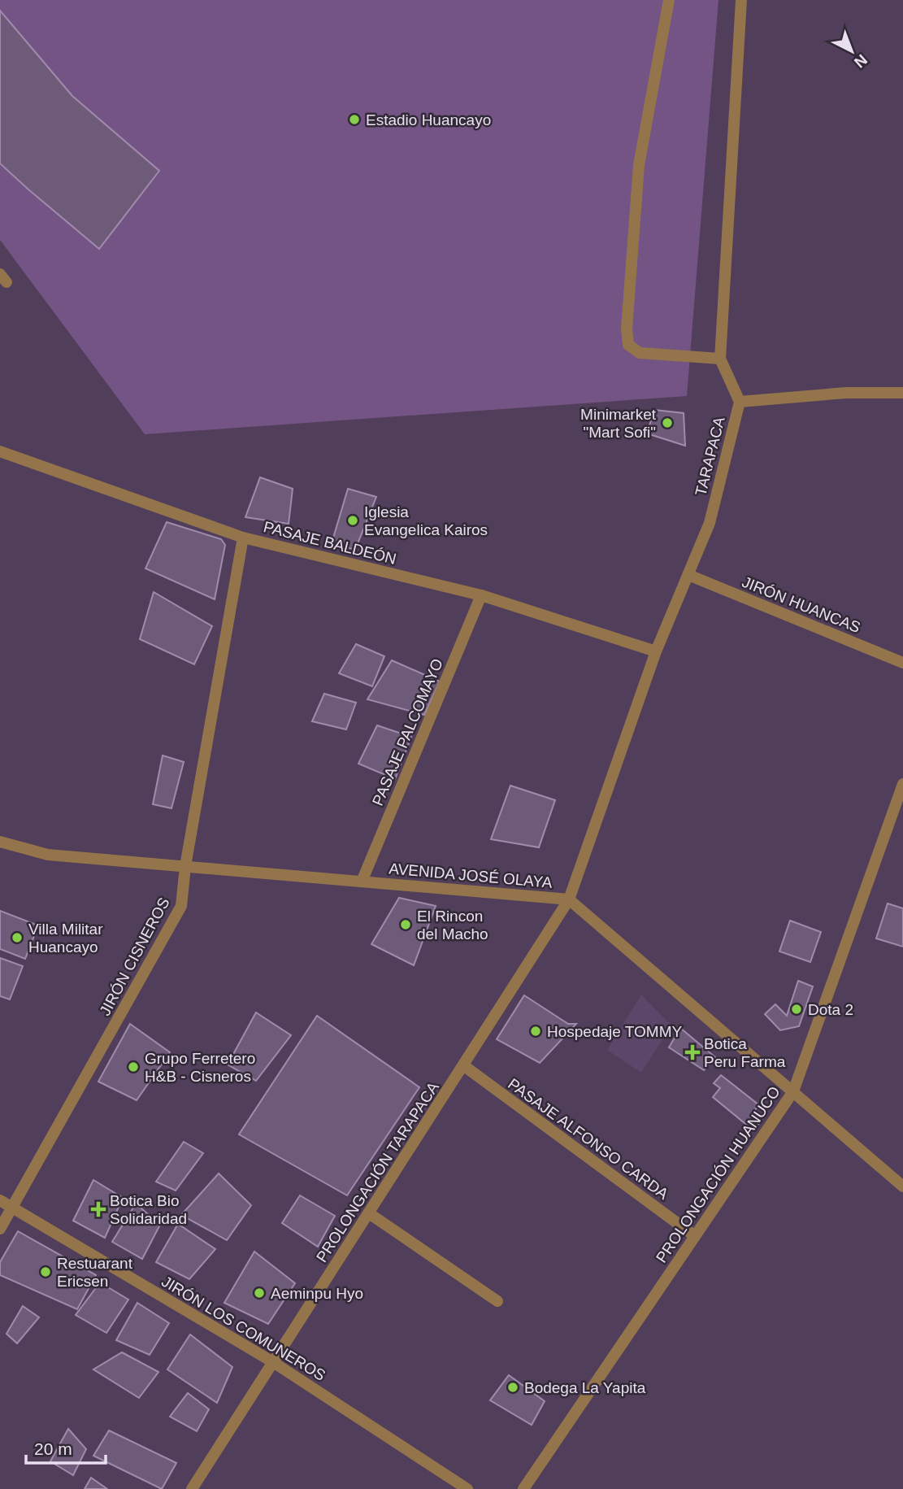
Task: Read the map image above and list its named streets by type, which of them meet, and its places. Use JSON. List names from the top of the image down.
{
  "streets": {
    "street": [
      "TARAPACA",
      "PASAJE BALDEÓN",
      "JIRÓN HUANCAS",
      "PASAJE PALCOMAYO",
      "AVENIDA JOSÉ OLAYA",
      "JIRÓN CISNEROS",
      "PASAJE ALFONSO CARDA",
      "PROLONGACIÓN TARAPACA",
      "PROLONGACIÓN HUANUCO",
      "JIRÓN LOS COMUNEROS"
    ]
  },
  "crossings": [
    ["TARAPACA", "PASAJE BALDEÓN"],
    ["TARAPACA", "JIRÓN HUANCAS"],
    ["TARAPACA", "AVENIDA JOSÉ OLAYA"],
    ["TARAPACA", "PROLONGACIÓN TARAPACA"],
    ["PASAJE BALDEÓN", "PASAJE PALCOMAYO"],
    ["PASAJE BALDEÓN", "JIRÓN CISNEROS"],
    ["PASAJE PALCOMAYO", "AVENIDA JOSÉ OLAYA"],
    ["AVENIDA JOSÉ OLAYA", "JIRÓN CISNEROS"],
    ["AVENIDA JOSÉ OLAYA", "PROLONGACIÓN TARAPACA"],
    ["AVENIDA JOSÉ OLAYA", "PROLONGACIÓN HUANUCO"],
    ["JIRÓN CISNEROS", "JIRÓN LOS COMUNEROS"],
    ["PASAJE ALFONSO CARDA", "PROLONGACIÓN TARAPACA"],
    ["PASAJE ALFONSO CARDA", "PROLONGACIÓN HUANUCO"],
    ["PROLONGACIÓN TARAPACA", "JIRÓN LOS COMUNEROS"]
  ],
  "places": {
    "other": [
      "Estadio Huancayo",
      "Minimarket \"Mart Sofi\"",
      "Iglesia Evangelica Kairos",
      "El Rincon del Macho",
      "Villa Militar Huancayo",
      "Dota 2",
      "Hospedaje TOMMY",
      "Grupo Ferretero H&B - Cisneros",
      "Restuarant Ericsen",
      "Aeminpu Hyo",
      "Bodega La Yapita"
    ],
    "health": ["Botica Peru Farma", "Botica Bio Solidaridad"]
  },
  "scale_bar": "20 m",
  "north": "bottom right"
}
